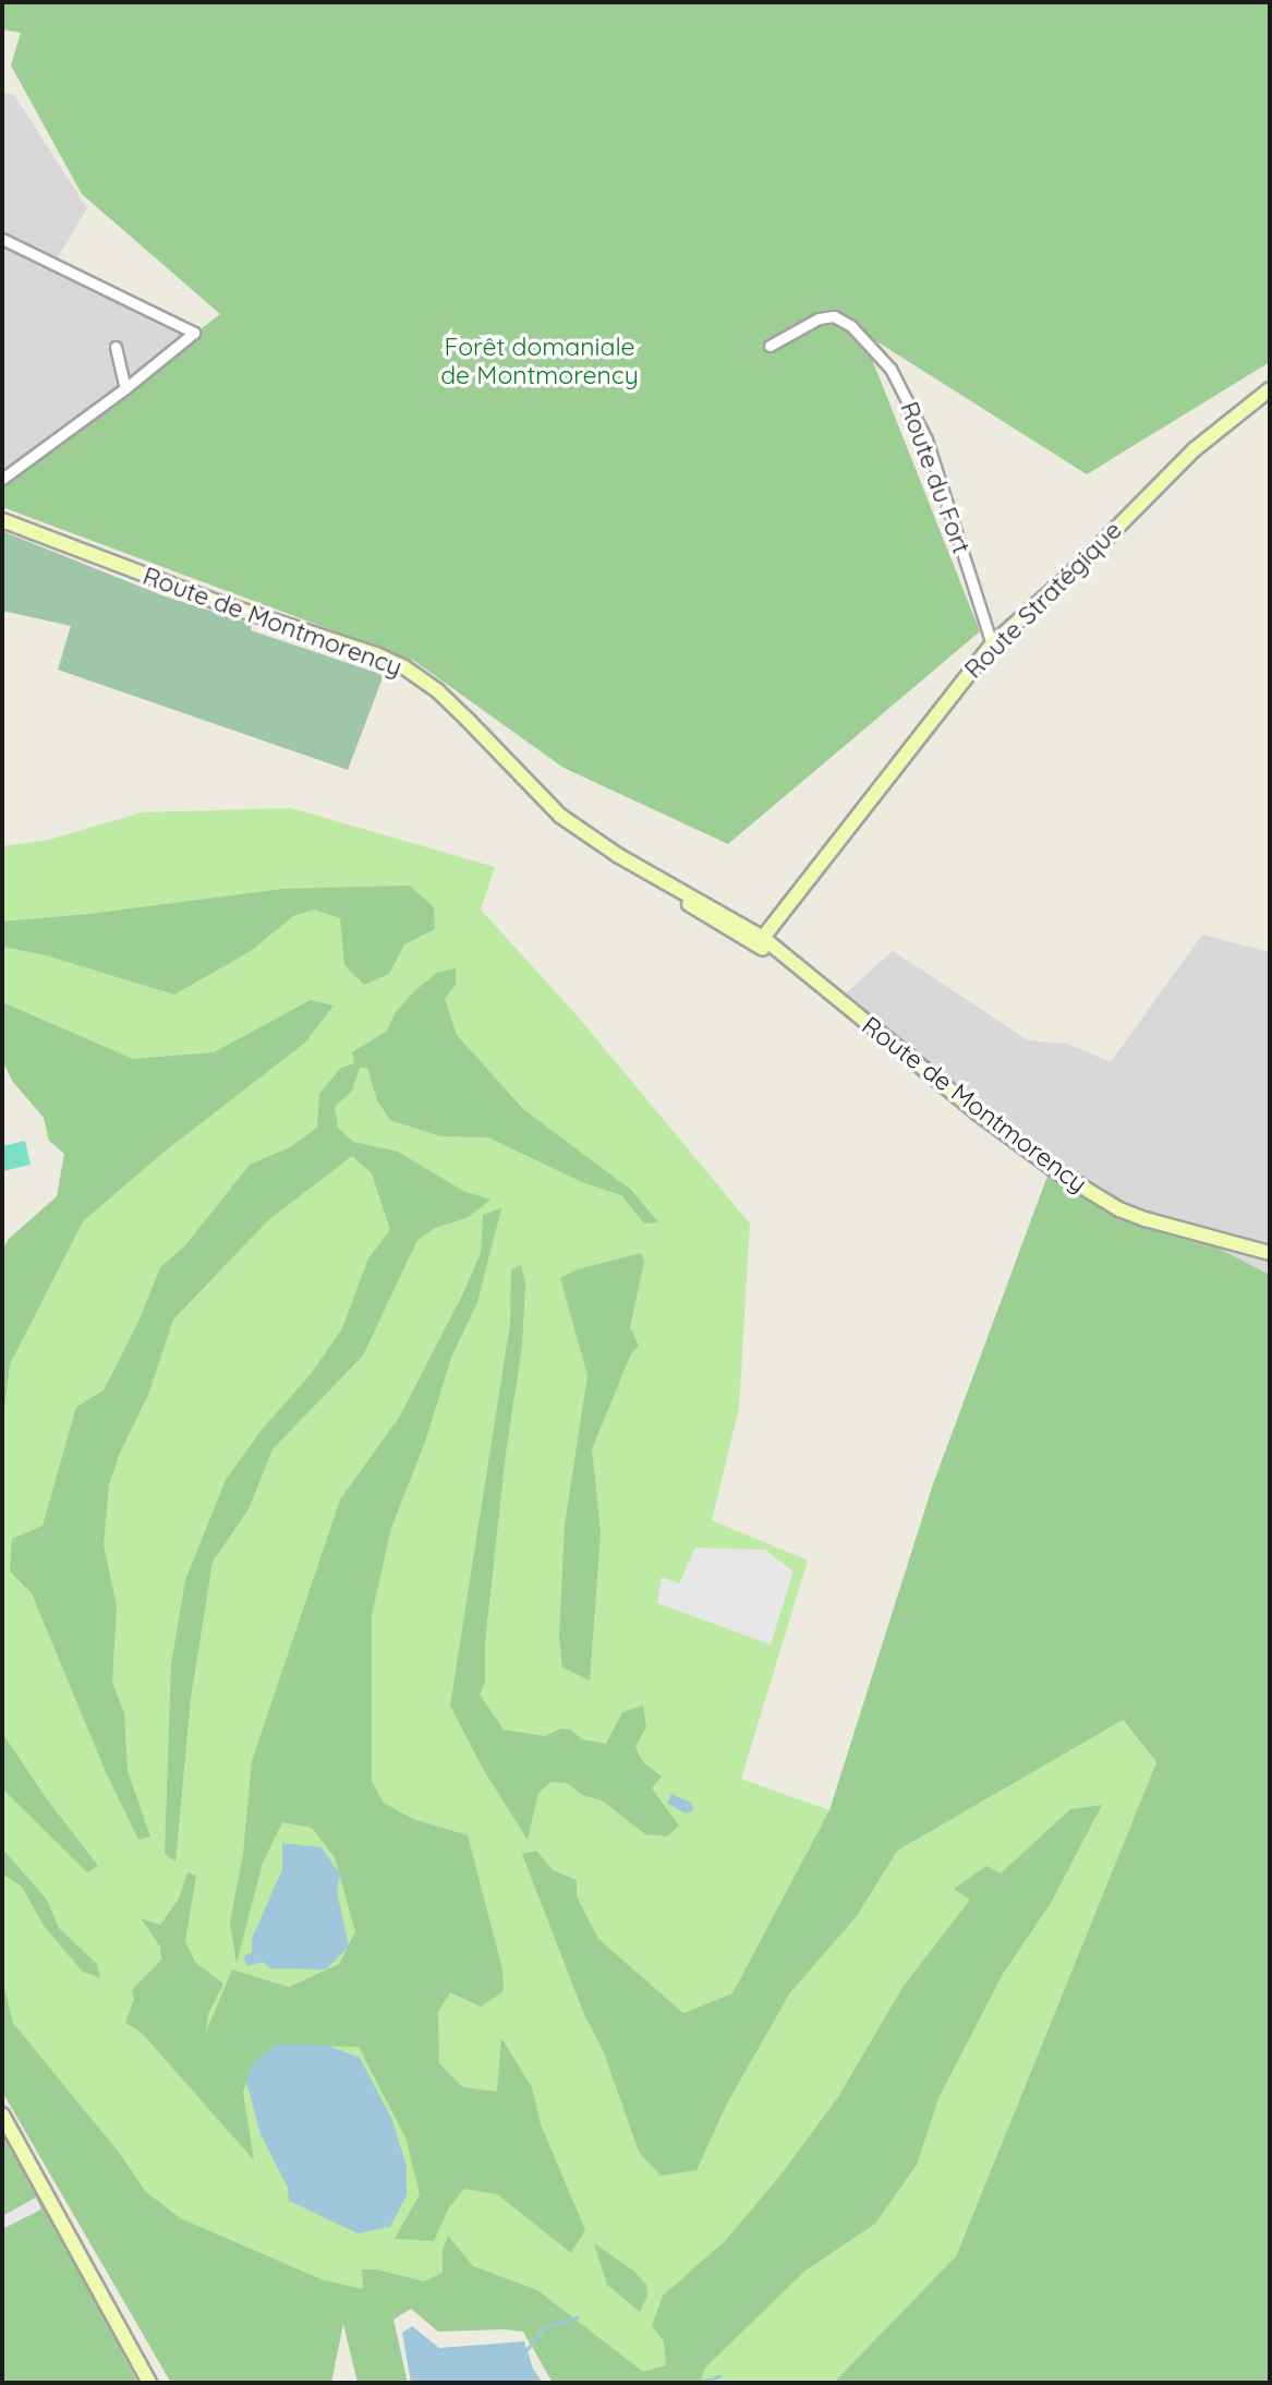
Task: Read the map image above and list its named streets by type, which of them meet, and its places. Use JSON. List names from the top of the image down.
{
  "streets": {
    "main road": ["Route Stratégique", "Route de Montmorency"],
    "street": ["Route du Fort"]
  },
  "crossings": [
    ["Route du Fort", "Route Stratégique"],
    ["Route Stratégique", "Route de Montmorency"]
  ],
  "parks": ["Forêt domaniale de Montmorency"]
}
